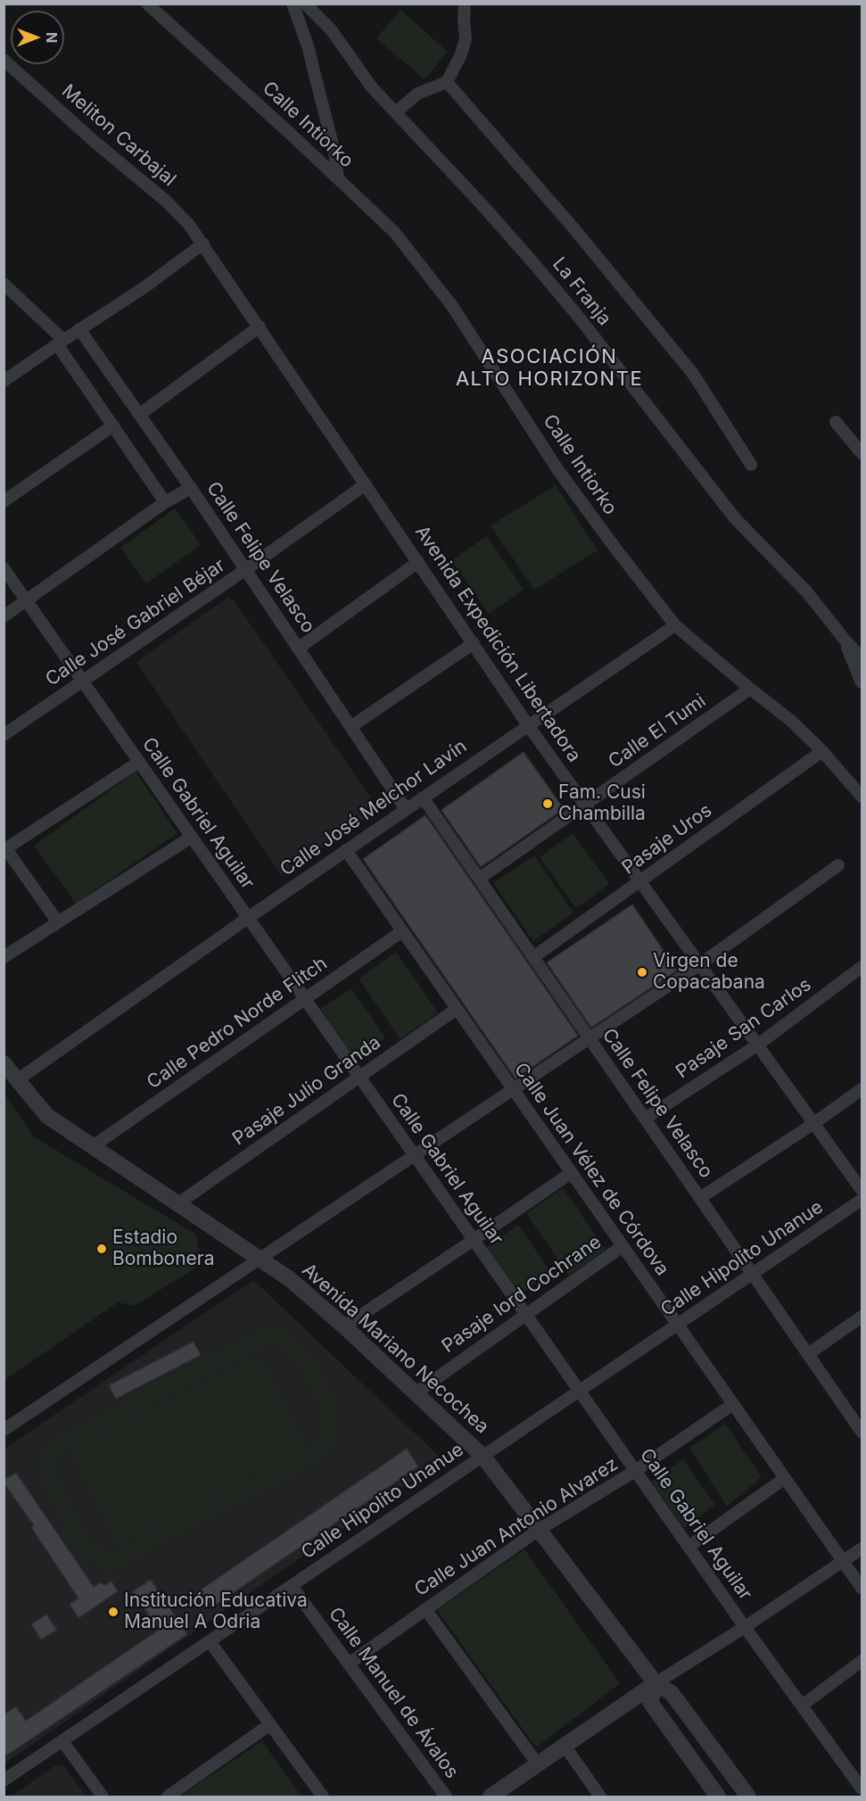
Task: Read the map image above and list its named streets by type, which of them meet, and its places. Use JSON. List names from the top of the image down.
{
  "streets": {
    "street": [
      "Calle Intiorko",
      "Meliton Carbajal",
      "La Franja",
      "Calle Felipe Velasco",
      "Calle José Gabriel Béjar",
      "Avenida Expedición Libertadora",
      "Calle El Tumi",
      "Calle José Melchor Lavín",
      "Calle Gabriel Aguilar",
      "Pasaje Uros",
      "Calle Pedro Norde Flitch",
      "Pasaje San Carlos",
      "Pasaje Julio Granda",
      "Calle Juan Vélez de Córdova",
      "Calle Hipolito Unanue",
      "Pasaje lord Cochrane",
      "Avenida Mariano Necochea",
      "Calle Juan Antonio Alvarez",
      "Calle Manuel de Ávalos"
    ]
  },
  "crossings": [
    ["Calle Intiorko", "Calle El Tumi"],
    ["Calle Intiorko", "Calle José Melchor Lavín"],
    ["Calle Intiorko", "Pasaje Uros"],
    ["Meliton Carbajal", "Avenida Expedición Libertadora"],
    ["Calle Felipe Velasco", "Calle José Gabriel Béjar"],
    ["Calle Felipe Velasco", "Calle El Tumi"],
    ["Calle Felipe Velasco", "Calle José Melchor Lavín"],
    ["Calle Felipe Velasco", "Pasaje Uros"],
    ["Calle Felipe Velasco", "Pasaje San Carlos"],
    ["Calle Felipe Velasco", "Calle Hipolito Unanue"],
    ["Calle José Gabriel Béjar", "Avenida Expedición Libertadora"],
    ["Calle José Gabriel Béjar", "Calle Gabriel Aguilar"],
    ["Avenida Expedición Libertadora", "Calle El Tumi"],
    ["Avenida Expedición Libertadora", "Calle José Melchor Lavín"],
    ["Avenida Expedición Libertadora", "Pasaje Uros"],
    ["Avenida Expedición Libertadora", "Pasaje San Carlos"],
    ["Calle José Melchor Lavín", "Calle Gabriel Aguilar"],
    ["Calle José Melchor Lavín", "Calle Juan Vélez de Córdova"],
    ["Calle José Melchor Lavín", "Avenida Mariano Necochea"],
    ["Calle Gabriel Aguilar", "Calle Pedro Norde Flitch"],
    ["Calle Gabriel Aguilar", "Pasaje Julio Granda"],
    ["Calle Gabriel Aguilar", "Calle Hipolito Unanue"],
    ["Calle Gabriel Aguilar", "Pasaje lord Cochrane"],
    ["Calle Gabriel Aguilar", "Calle Juan Antonio Alvarez"],
    ["Calle Pedro Norde Flitch", "Calle Juan Vélez de Córdova"],
    ["Calle Pedro Norde Flitch", "Avenida Mariano Necochea"],
    ["Pasaje Julio Granda", "Calle Juan Vélez de Córdova"],
    ["Pasaje Julio Granda", "Avenida Mariano Necochea"],
    ["Calle Juan Vélez de Córdova", "Calle Hipolito Unanue"],
    ["Calle Juan Vélez de Córdova", "Pasaje lord Cochrane"],
    ["Calle Juan Vélez de Córdova", "Calle Juan Antonio Alvarez"],
    ["Calle Hipolito Unanue", "Avenida Mariano Necochea"],
    ["Calle Hipolito Unanue", "Calle Manuel de Ávalos"],
    ["Pasaje lord Cochrane", "Avenida Mariano Necochea"],
    ["Avenida Mariano Necochea", "Calle Juan Antonio Alvarez"],
    ["Calle Juan Antonio Alvarez", "Calle Manuel de Ávalos"]
  ],
  "districts": ["ASOCIACIÓN ALTO HORIZONTE"],
  "places": [
    "Fam. Cusi Chambilla",
    "Virgen de Copacabana",
    "Estadio Bombonera",
    "Institución Educativa Manuel A Odria"
  ],
  "north": "right"
}
